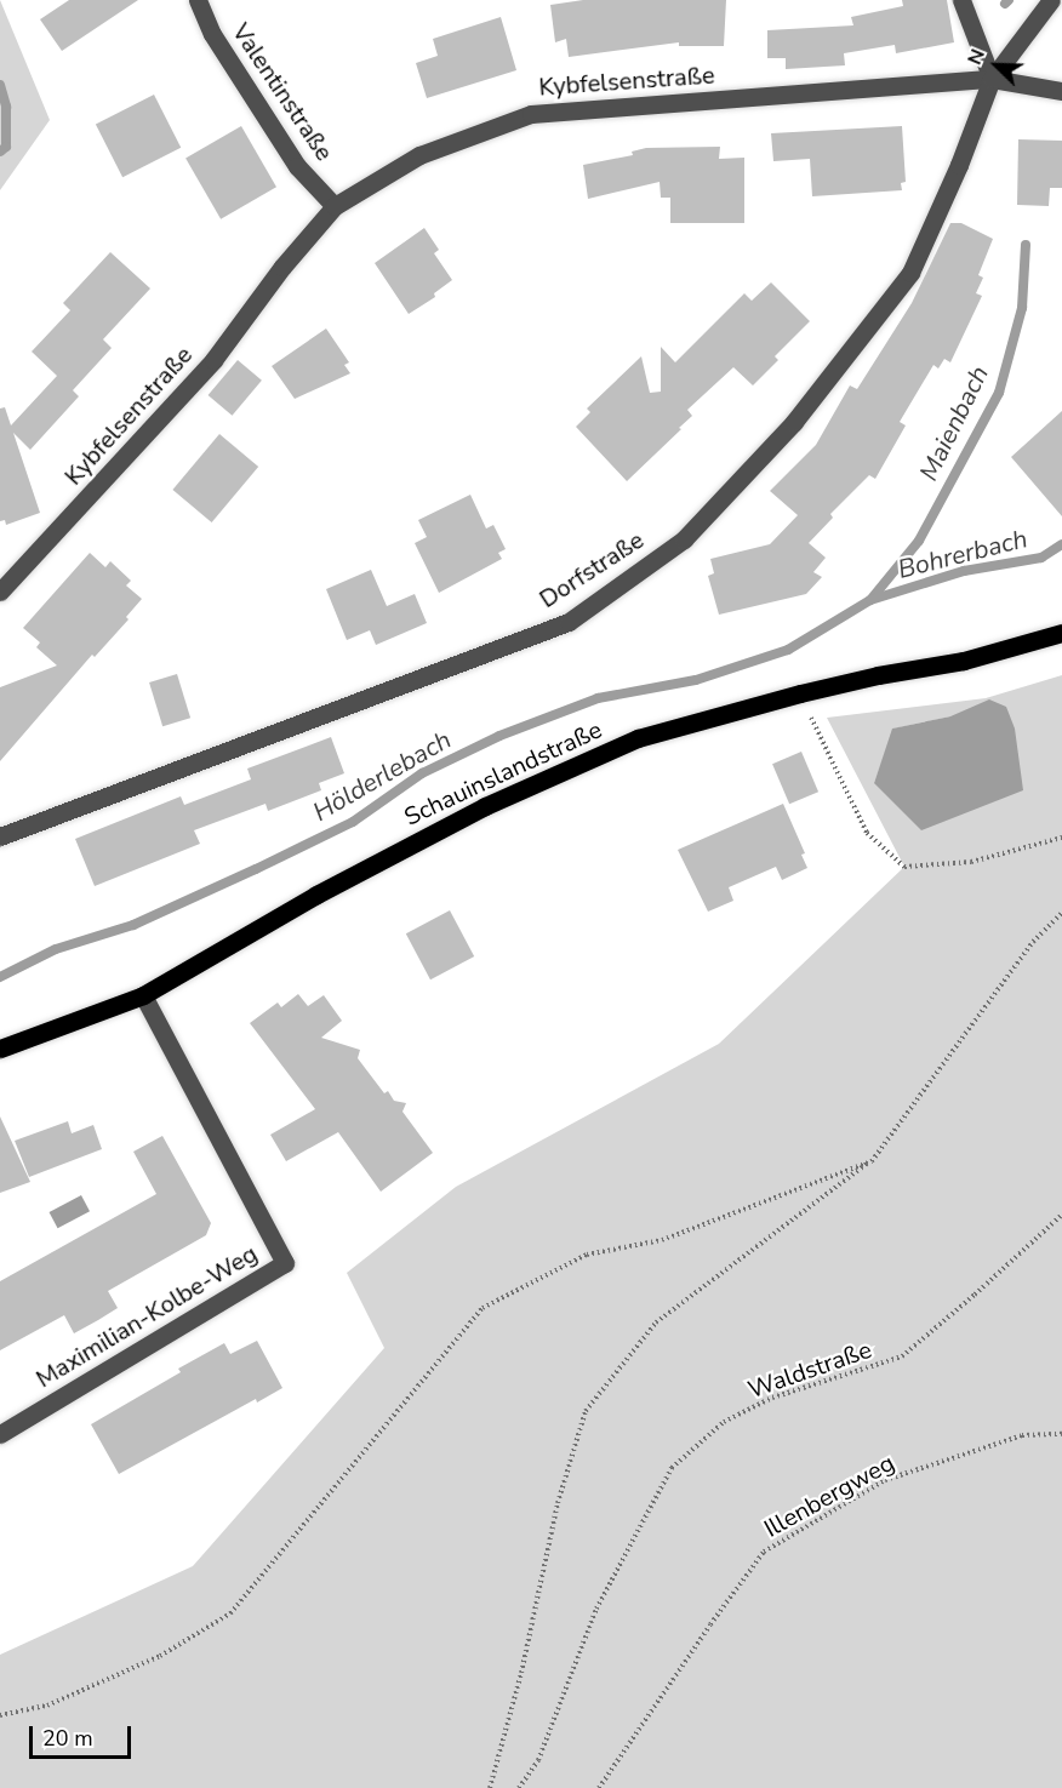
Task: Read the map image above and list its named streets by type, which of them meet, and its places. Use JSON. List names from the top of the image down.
{
  "streets": {
    "main road": ["Schauinslandstraße"],
    "street": [
      "Kybfelsenstraße",
      "Valentinstraße",
      "Dorfstraße",
      "Maximilian-Kolbe-Weg"
    ],
    "path": ["Waldstraße", "Illenbergweg"]
  },
  "crossings": [
    ["Kybfelsenstraße", "Valentinstraße"],
    ["Kybfelsenstraße", "Dorfstraße"],
    ["Schauinslandstraße", "Maximilian-Kolbe-Weg"]
  ],
  "water": ["Maienbach", "Bohrerbach", "Hölderlebach"],
  "scale_bar": "20 m",
  "north": "top left"
}
